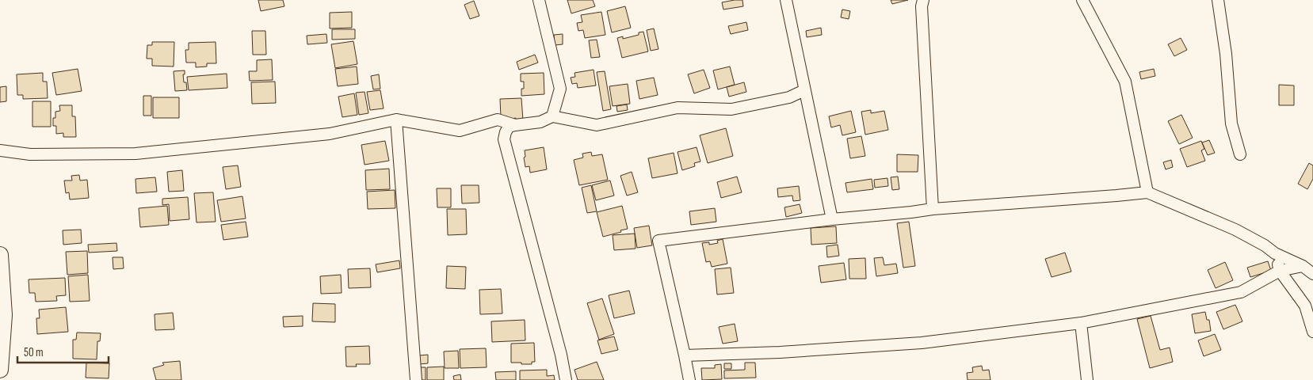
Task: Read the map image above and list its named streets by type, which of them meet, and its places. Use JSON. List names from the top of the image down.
{
  "scale_bar": "50 m"
}
